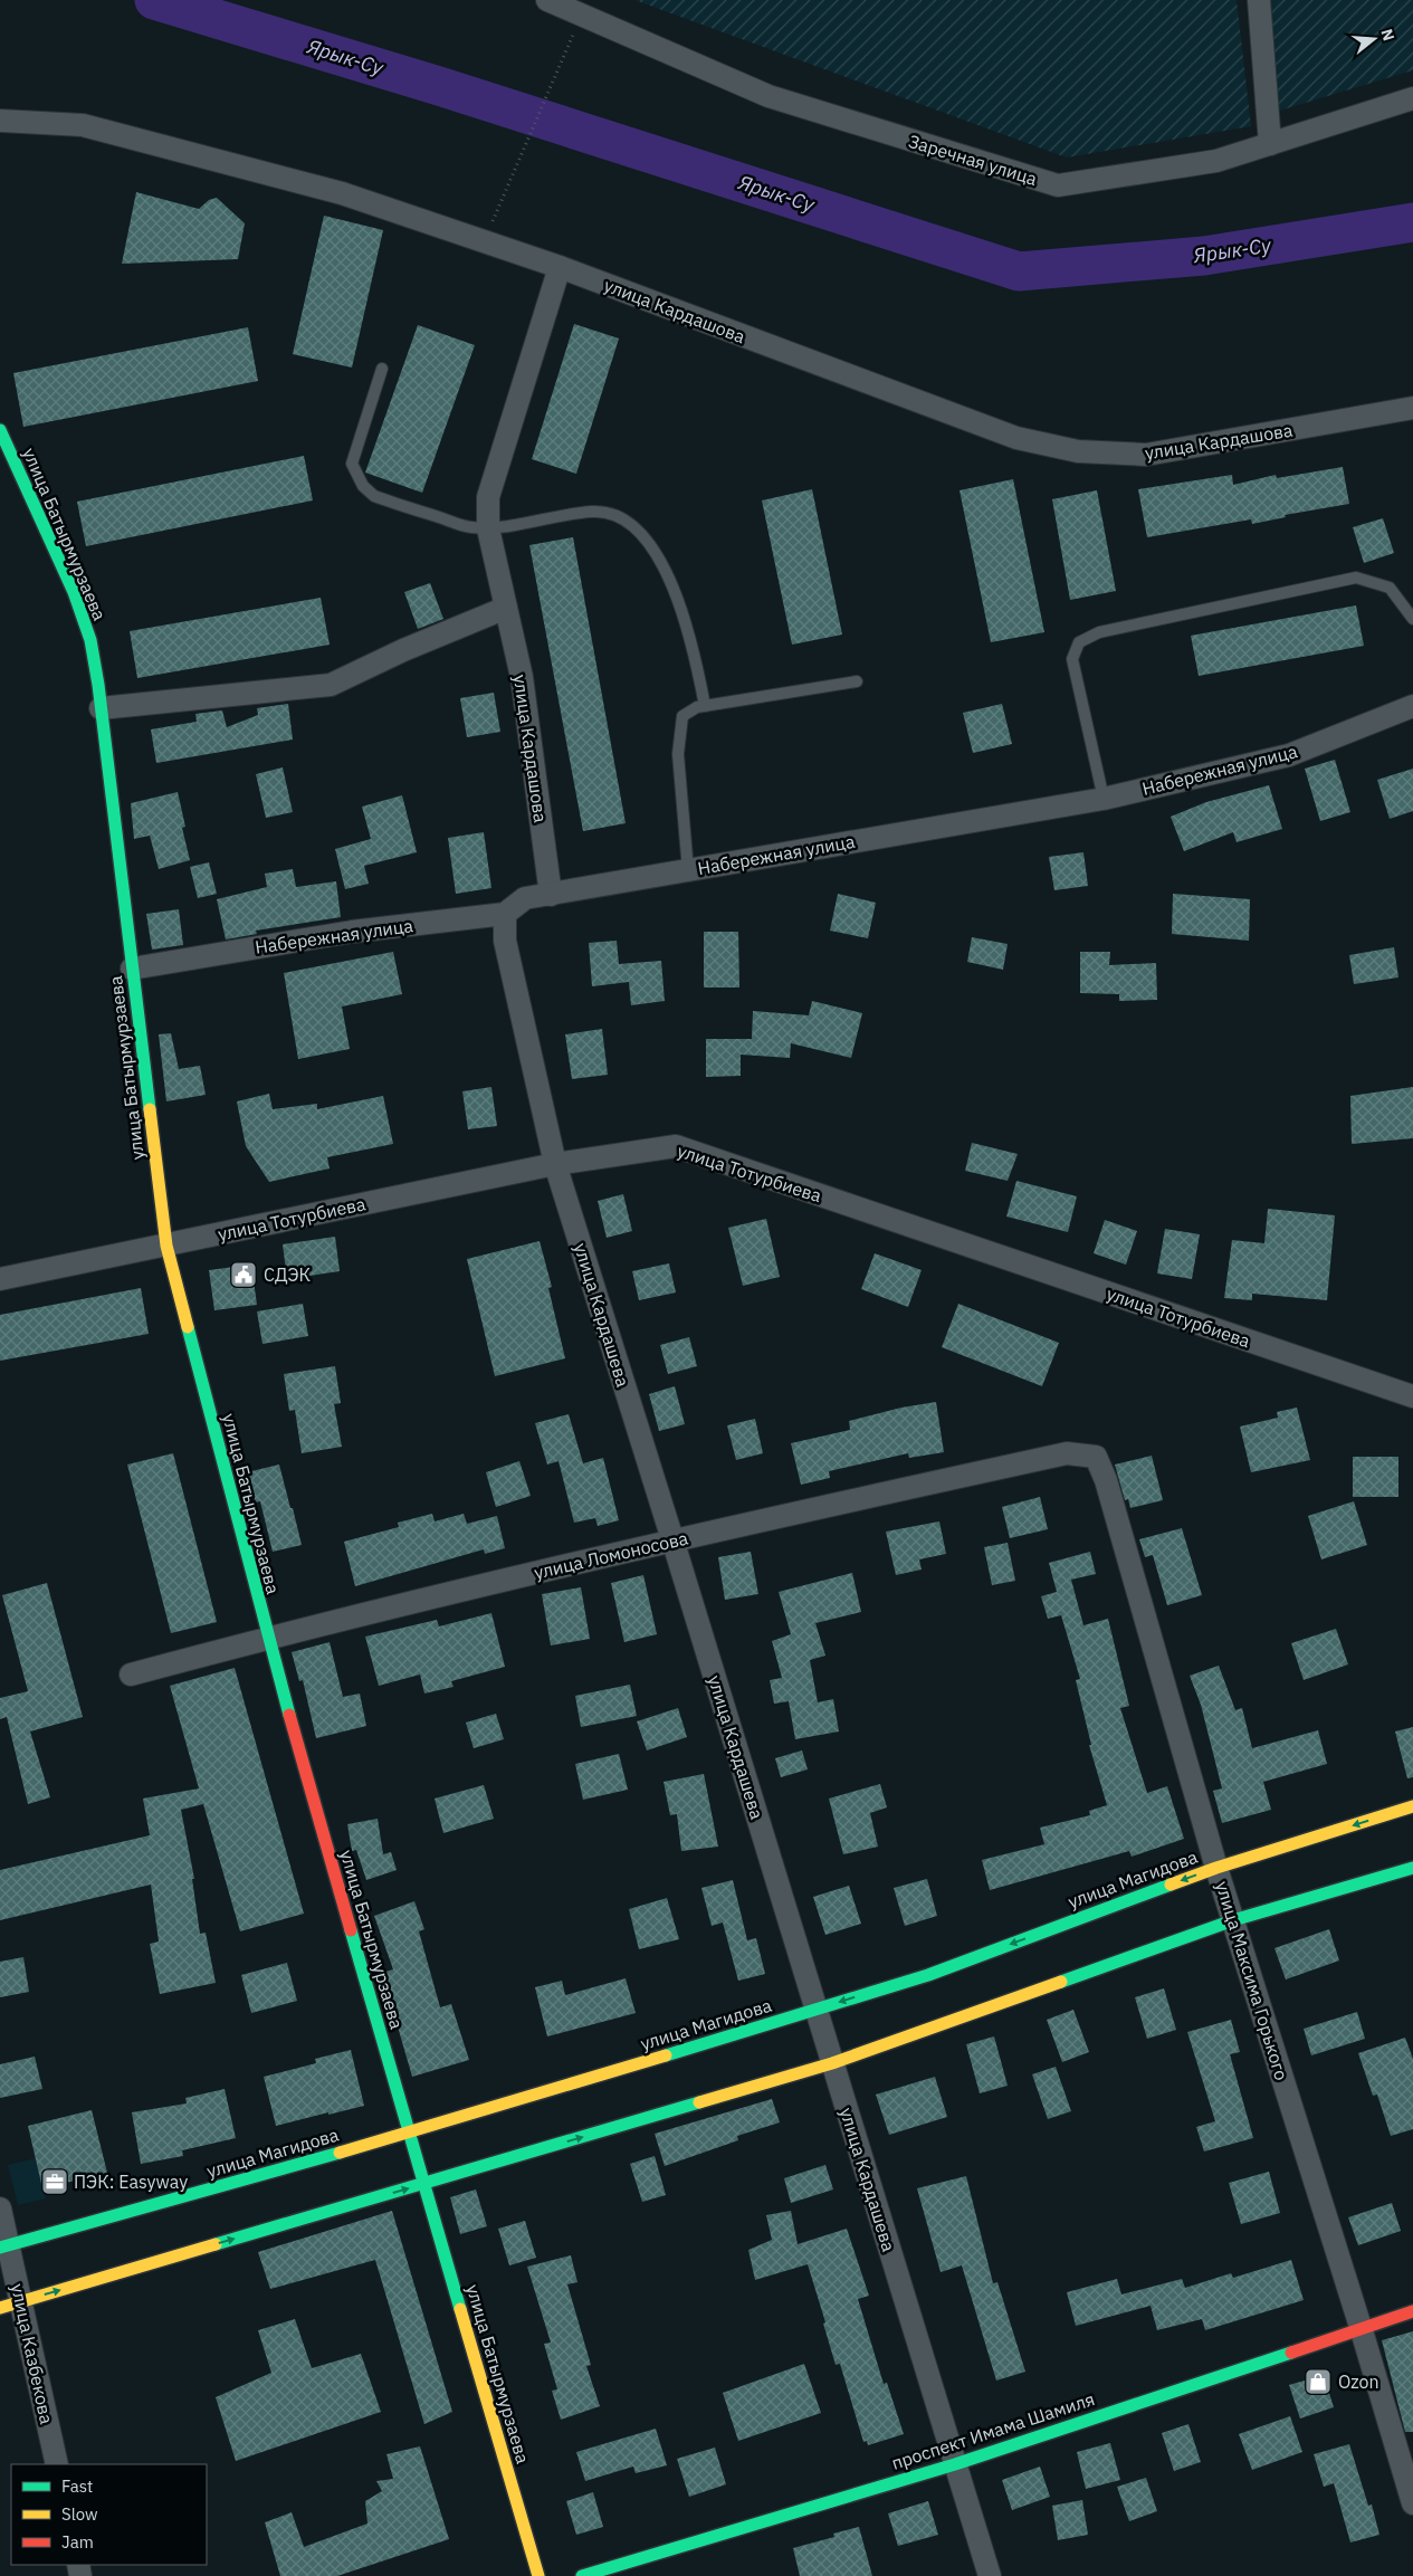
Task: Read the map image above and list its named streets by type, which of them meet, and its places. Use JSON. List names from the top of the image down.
{
  "streets": {
    "main road": ["улица Батырмурзаева", "улица Магидова", "проспект Имама Шамиля"],
    "street": [
      "Заречная улица",
      "улица Кардашова",
      "Набережная улица",
      "улица Тотурбиева",
      "улица Кардашева",
      "улица Ломоносова",
      "улица Максима Горького",
      "улица Казбекова"
    ]
  },
  "crossings": [
    ["улица Кардашова", "Набережная улица"],
    ["улица Батырмурзаева", "Набережная улица"],
    ["улица Батырмурзаева", "улица Тотурбиева"],
    ["улица Батырмурзаева", "улица Ломоносова"],
    ["улица Батырмурзаева", "улица Магидова"],
    ["Набережная улица", "улица Кардашева"],
    ["улица Тотурбиева", "улица Кардашева"],
    ["улица Кардашева", "улица Ломоносова"],
    ["улица Кардашева", "улица Магидова"],
    ["улица Кардашева", "проспект Имама Шамиля"],
    ["улица Ломоносова", "улица Максима Горького"],
    ["улица Магидова", "улица Максима Горького"],
    ["улица Магидова", "улица Казбекова"],
    ["улица Максима Горького", "проспект Имама Шамиля"]
  ],
  "water": ["Ярык-Су"],
  "places": {
    "public building": ["СДЭК"],
    "office": ["ПЭК: Easyway"],
    "shop": ["Ozon"]
  },
  "legend": ["Fast", "Slow", "Jam"],
  "north": "right"
}
